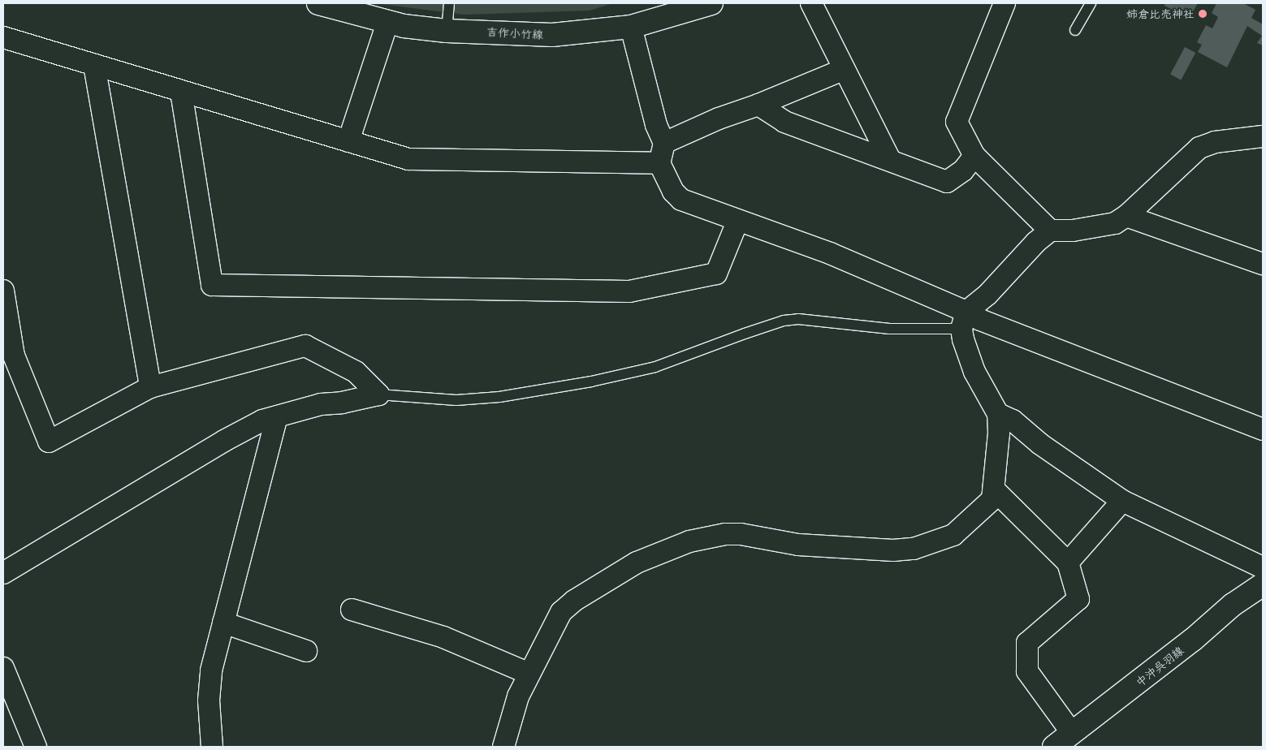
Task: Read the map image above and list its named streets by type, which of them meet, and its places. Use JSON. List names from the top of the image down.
{
  "streets": {
    "main road": ["吉作小竹線", "中沖呉羽線"]
  },
  "places": ["姉倉比売神社"]
}
